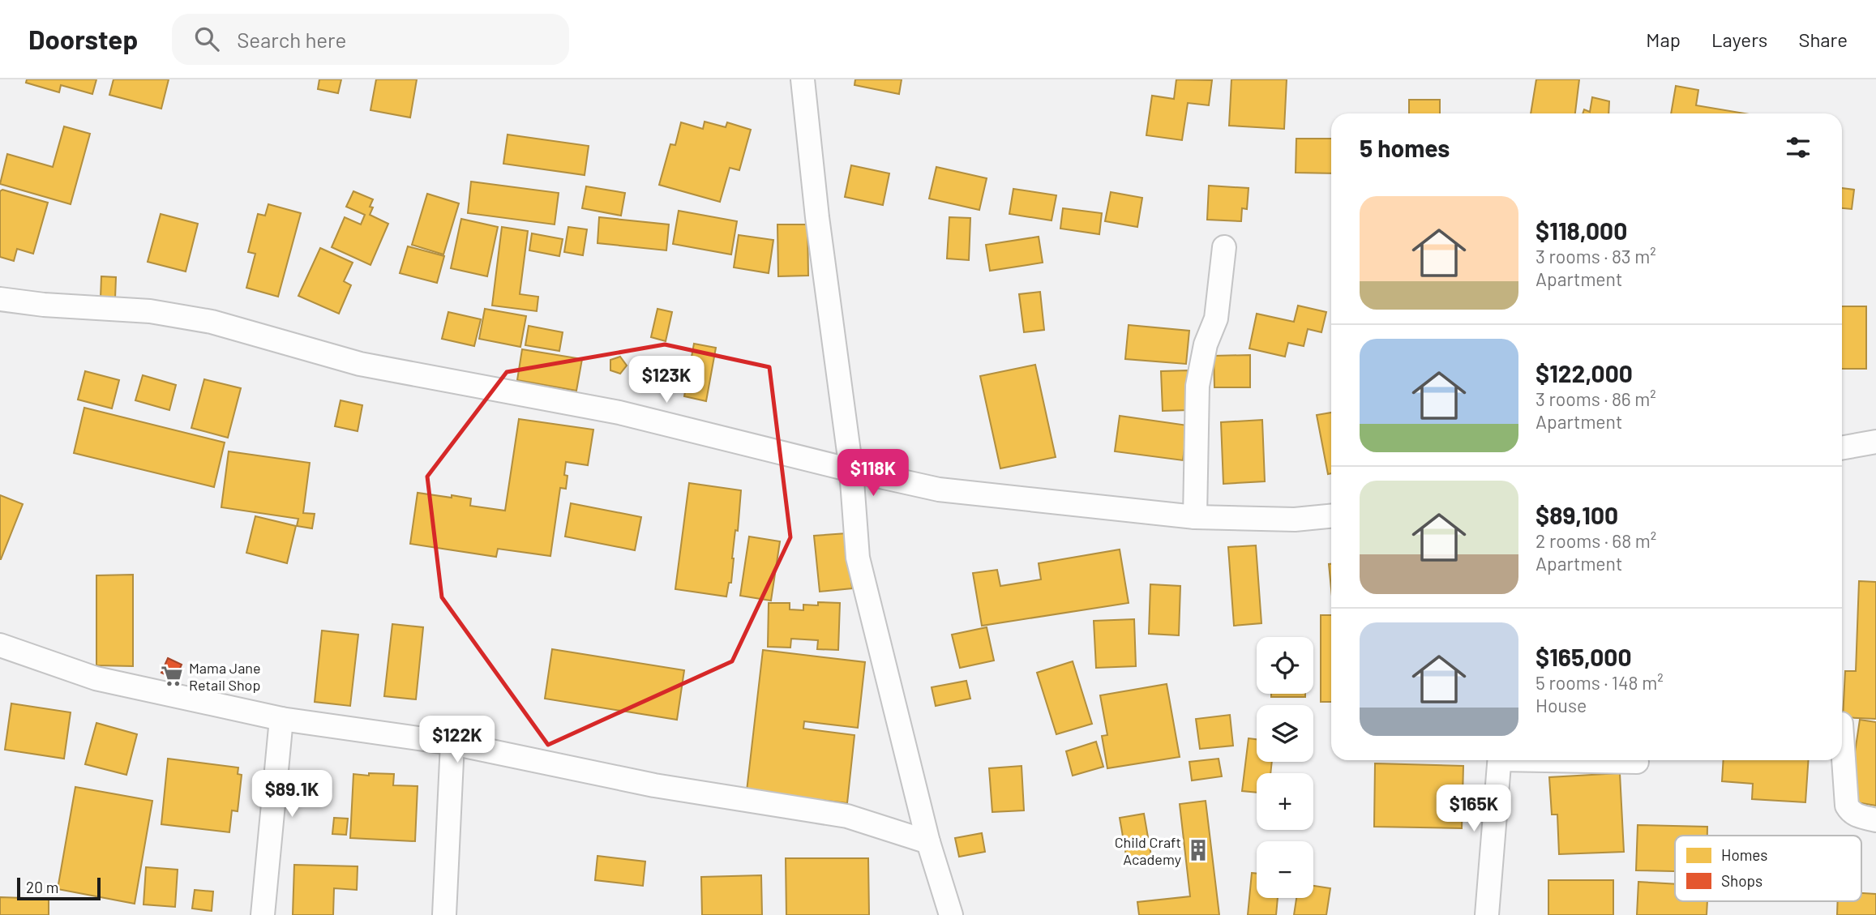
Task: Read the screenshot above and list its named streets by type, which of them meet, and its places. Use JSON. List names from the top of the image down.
{
  "places": {
    "supermarket": ["Mama Jane Retail Shop"],
    "building": ["Child Craft Academy"]
  },
  "legend": ["Homes", "Shops"],
  "scale_bar": "20 m",
  "page": {
    "header": "Doorstep",
    "search": "Search here",
    "nav": ["Map", "Layers", "Share"],
    "heading": "5 homes",
    "list": [
      {
        "name": "$118,000",
        "note": "3 rooms · 83 m² · Apartment"
      },
      {
        "name": "$122,000",
        "note": "3 rooms · 86 m² · Apartment"
      },
      {
        "name": "$89,100",
        "note": "2 rooms · 68 m² · Apartment"
      },
      {
        "name": "$165,000",
        "note": "5 rooms · 148 m² · House"
      }
    ],
    "price": [
      "$123K",
      "$118K",
      "$122K",
      "$89.1K",
      "$165K"
    ],
    "map_buttons": ["+", "−"],
    "scale": "20 m"
  }
}
